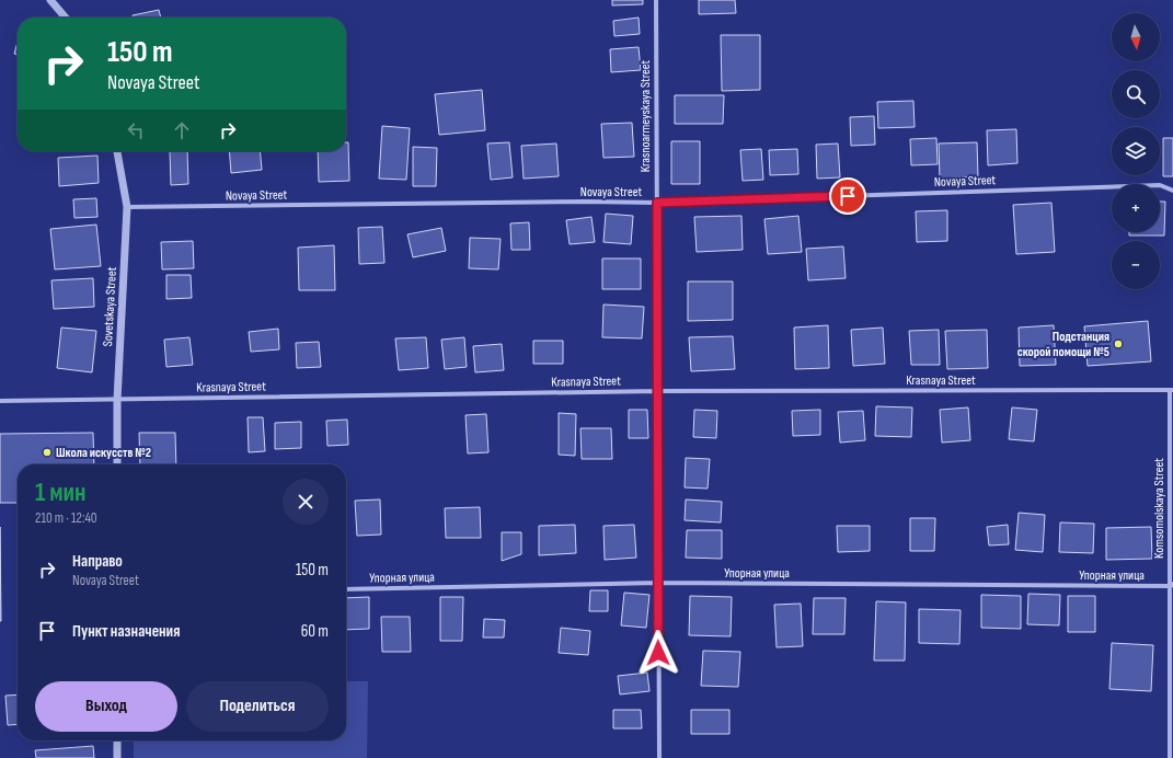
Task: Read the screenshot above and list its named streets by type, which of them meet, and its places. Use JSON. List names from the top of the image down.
{
  "streets": {
    "street": [
      "Krasnoarmeyskaya Street",
      "Novaya Street",
      "Sovetskaya Street",
      "Krasnaya Street",
      "Komsomolskaya Street",
      "Упорная улица"
    ]
  },
  "crossings": [
    ["Krasnoarmeyskaya Street", "Novaya Street"],
    ["Krasnoarmeyskaya Street", "Krasnaya Street"],
    ["Krasnoarmeyskaya Street", "Упорная улица"],
    ["Novaya Street", "Sovetskaya Street"],
    ["Sovetskaya Street", "Krasnaya Street"],
    ["Krasnaya Street", "Komsomolskaya Street"],
    ["Komsomolskaya Street", "Упорная улица"]
  ],
  "places": ["Подстанция скорой помощи №5", "Школа искусств №2"],
  "north": "bottom",
  "page": {
    "map_buttons": ["+", "−"],
    "turn": ["150 m", "Novaya Street"],
    "heading": ["1 мин", "210 m · 12:40"],
    "list": [
      {
        "name": "Направо",
        "note": "Novaya Street",
        "value": "150 m"
      },
      {
        "name": "Пункт назначения",
        "value": "60 m"
      }
    ],
    "buttons": ["Выход", "Поделиться"]
  }
}
